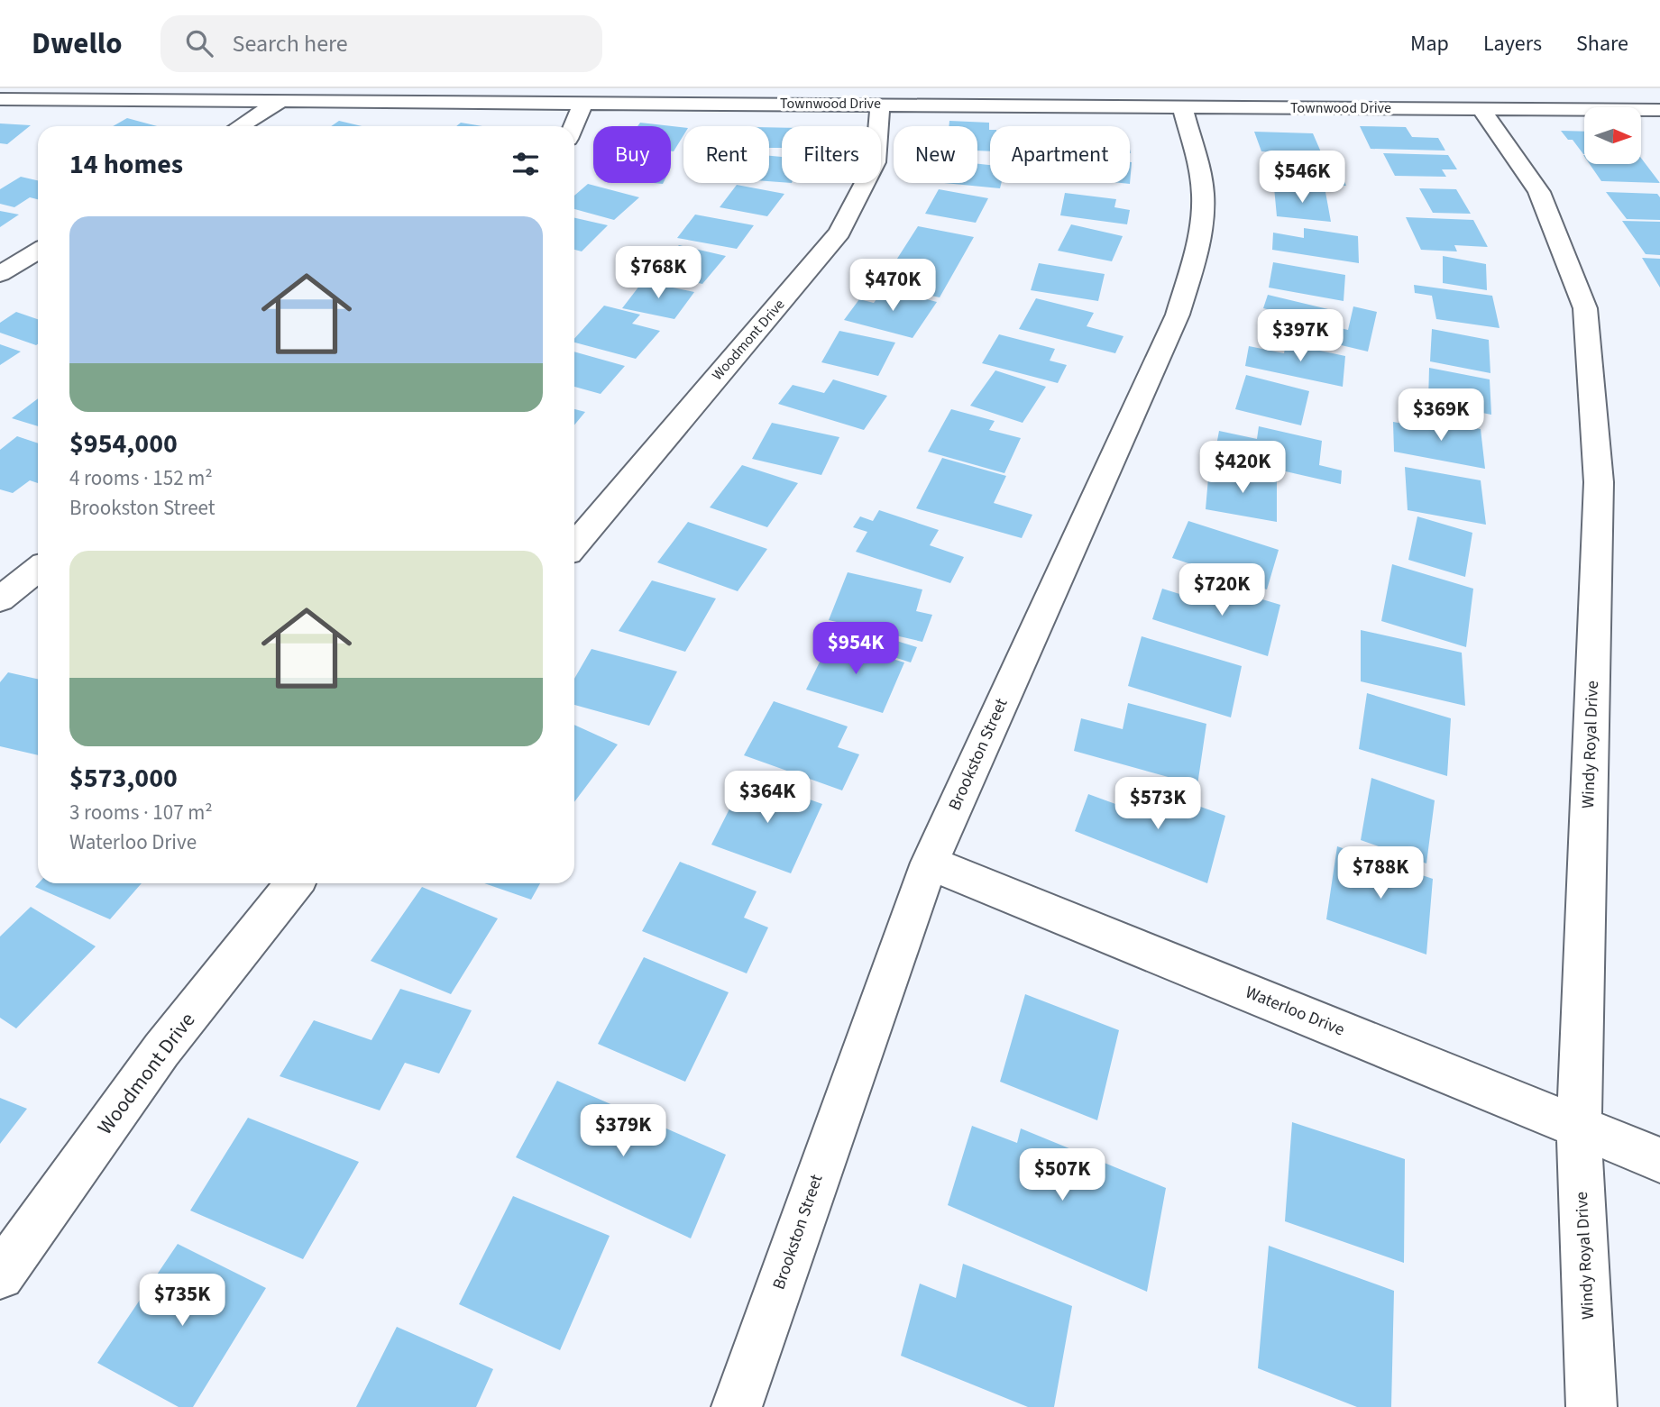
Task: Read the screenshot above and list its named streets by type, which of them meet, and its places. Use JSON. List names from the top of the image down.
{
  "streets": {
    "street": [
      "Townwood Drive",
      "Woodmont Drive",
      "Windy Royal Drive",
      "Brookston Street",
      "Waterloo Drive"
    ]
  },
  "crossings": [
    ["Townwood Drive", "Woodmont Drive"],
    ["Townwood Drive", "Windy Royal Drive"],
    ["Townwood Drive", "Brookston Street"],
    ["Windy Royal Drive", "Waterloo Drive"],
    ["Brookston Street", "Waterloo Drive"]
  ],
  "north": "right",
  "page": {
    "header": "Dwello",
    "search": "Search here",
    "nav": ["Map", "Layers", "Share"],
    "chip": [
      "Buy",
      "Rent",
      "Filters",
      "New",
      "Apartment"
    ],
    "heading": "14 homes",
    "price": [
      "$546K",
      "$768K",
      "$470K",
      "$397K",
      "$369K",
      "$420K",
      "$720K",
      "$954K",
      "$364K",
      "$573K",
      "$788K",
      "$379K",
      "$507K",
      "$735K"
    ],
    "list": [
      {
        "name": "$954,000",
        "note": "4 rooms · 152 m² · Brookston Street"
      },
      {
        "name": "$573,000",
        "note": "3 rooms · 107 m² · Waterloo Drive"
      }
    ]
  }
}
